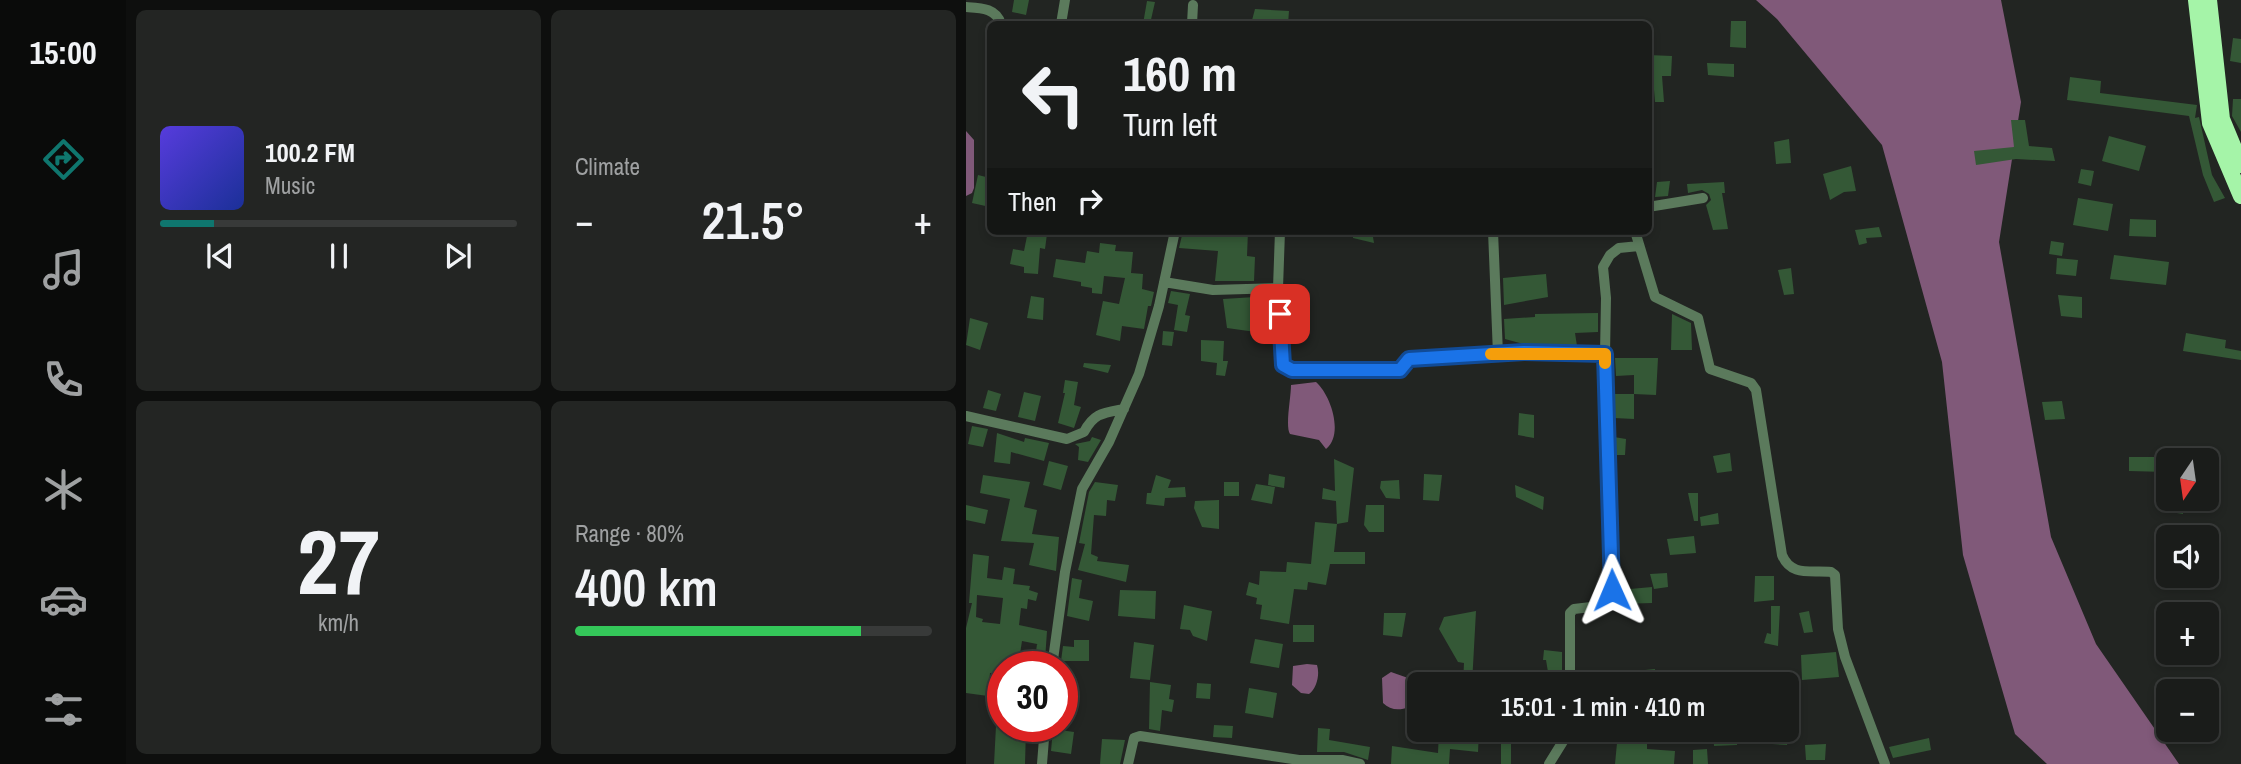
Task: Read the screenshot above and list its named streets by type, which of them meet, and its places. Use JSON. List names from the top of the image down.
{
  "north": "bottom",
  "page": {
    "tabs": "15:00",
    "tile": [
      "Climate",
      ["27", "km/h"],
      ["Range · 80%", "400 km"]
    ],
    "turn": ["160 m", "Turn left"],
    "song": ["100.2 FM", "Music"],
    "then": "Then",
    "heat": ["−", "21.5°", "+"],
    "map_buttons": ["+", "−"],
    "limit": "30",
    "trip": "15:01 · 1 min · 410 m"
  }
}
